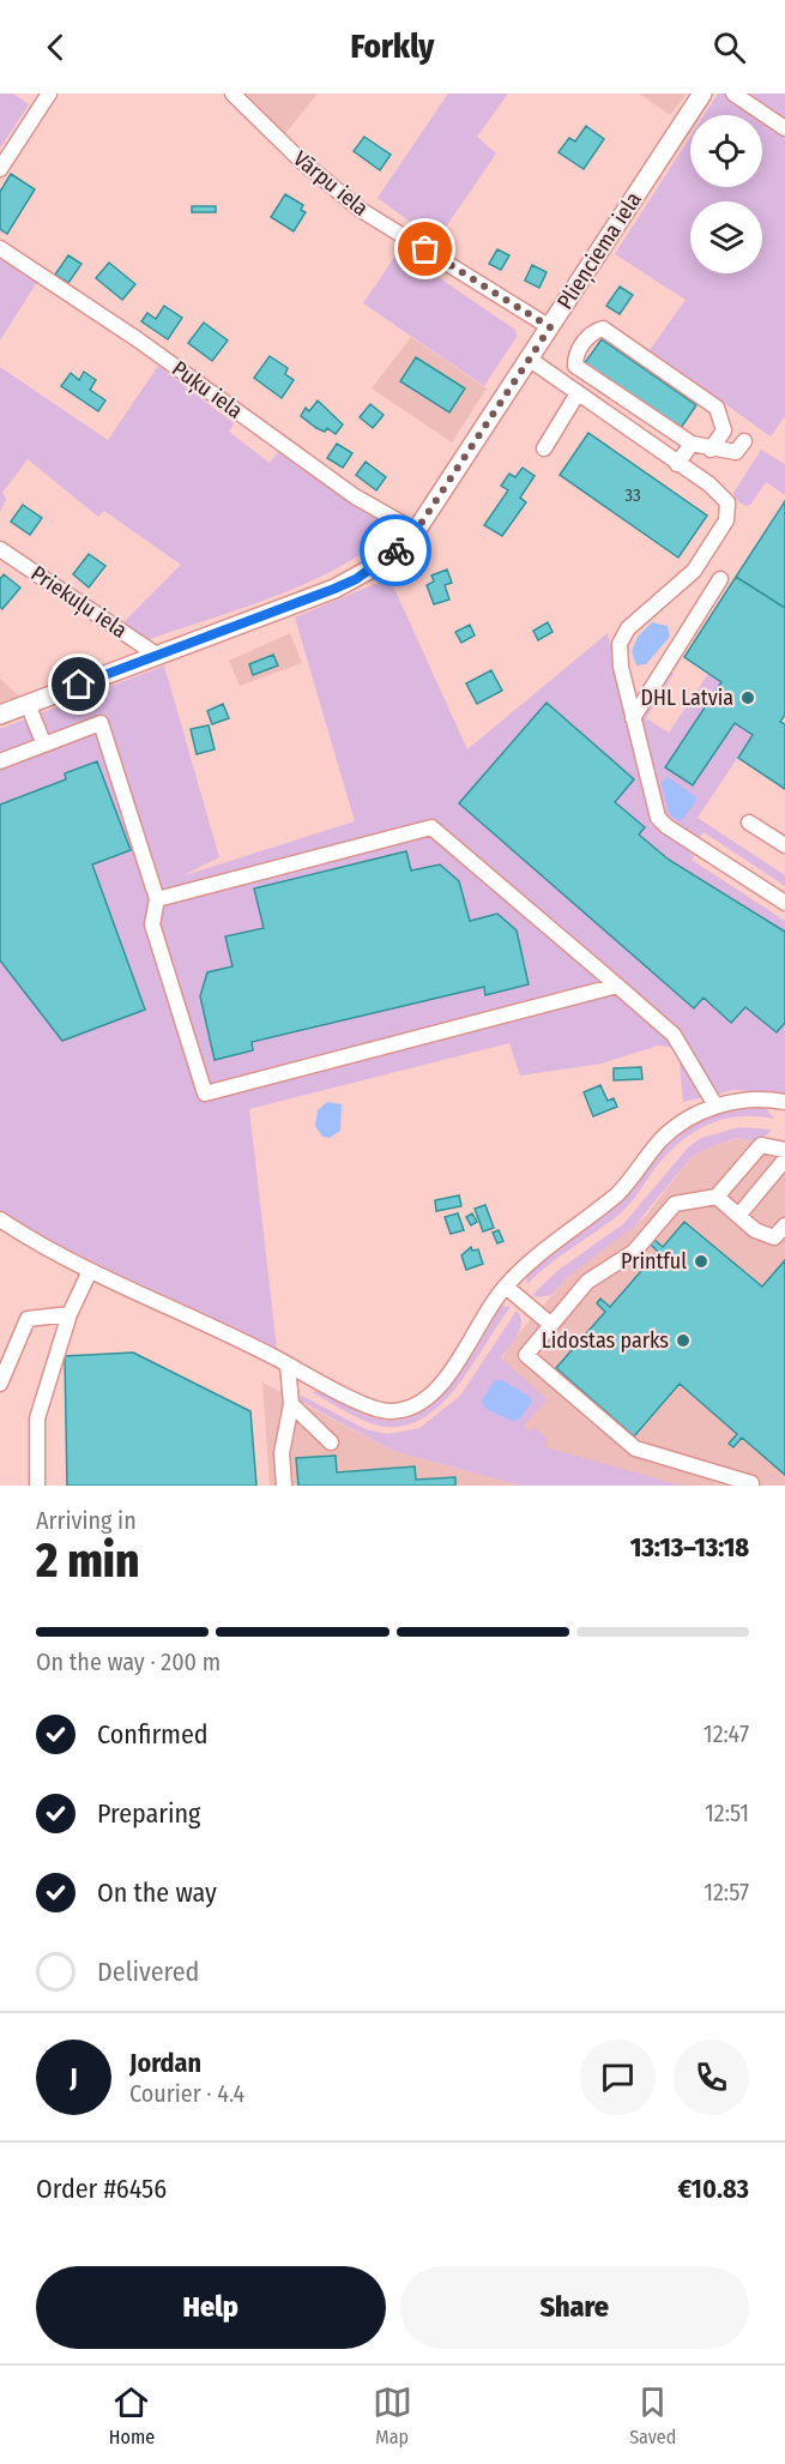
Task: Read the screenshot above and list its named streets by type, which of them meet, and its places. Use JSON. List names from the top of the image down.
{
  "streets": {
    "main road": ["Plieņciema iela"],
    "street": ["Vārpu iela", "Puķu iela", "Priekuļu iela"]
  },
  "crossings": [
    ["Vārpu iela", "Plieņciema iela"],
    ["Plieņciema iela", "Puķu iela"],
    ["Plieņciema iela", "Priekuļu iela"]
  ],
  "places": ["DHL Latvia", "Printful", "Lidostas parks"],
  "house_numbers": ["33"],
  "page": {
    "header": "Forkly",
    "heading": ["2 min", "Arriving in", "13:13–13:18"],
    "panel": [
      "Jordan",
      "Courier · 4.4",
      "Order #6456",
      "€10.83"
    ],
    "bar": "On the way · 200 m",
    "list": [
      ["Confirmed", "12:47"],
      ["Preparing", "12:51"],
      ["On the way", "12:57"],
      "Delivered"
    ],
    "round": "J",
    "buttons": ["Help", "Share"],
    "tabs": ["Home", "Map", "Saved"]
  }
}
